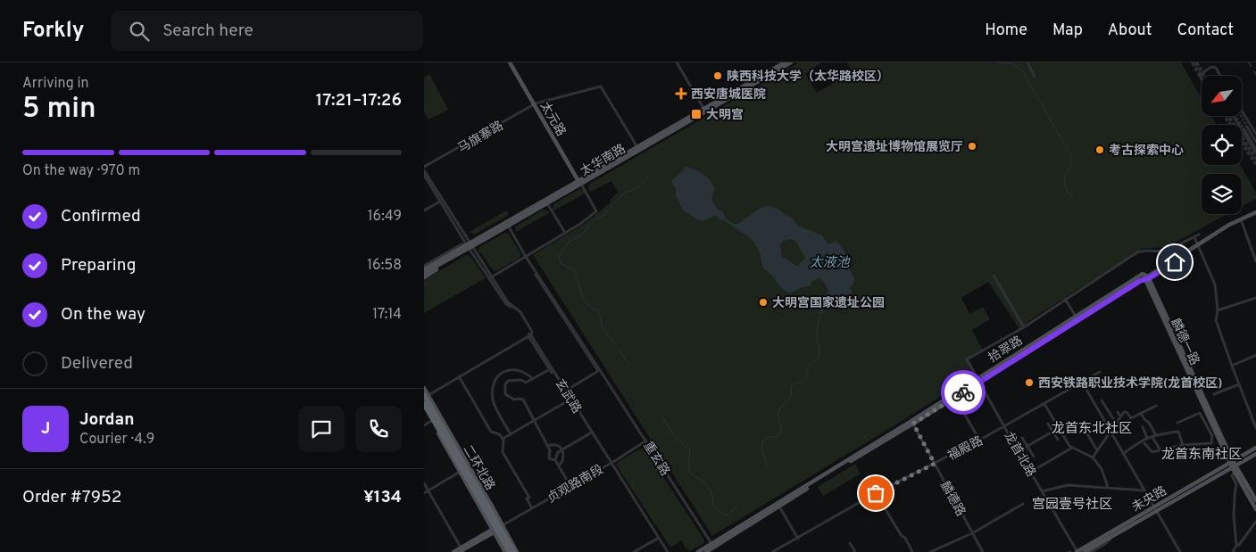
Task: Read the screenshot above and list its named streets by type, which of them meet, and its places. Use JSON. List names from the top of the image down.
{
  "streets": {
    "highway": ["二环北路"],
    "main road": [
      "太元路",
      "太华南路",
      "麟德一路",
      "拾翠路",
      "未央路"
    ],
    "street": [
      "马旗寨路",
      "玄武路",
      "福殿路",
      "龙首北路",
      "重玄路",
      "贞观路南段",
      "麟德路"
    ]
  },
  "crossings": [
    ["太元路", "马旗寨路"],
    ["太元路", "太华南路"],
    ["马旗寨路", "太华南路"],
    ["太华南路", "玄武路"],
    ["太华南路", "重玄路"],
    ["麟德一路", "拾翠路"],
    ["麟德一路", "未央路"],
    ["拾翠路", "龙首北路"],
    ["拾翠路", "重玄路"],
    ["拾翠路", "麟德路"],
    ["玄武路", "贞观路南段"],
    ["福殿路", "龙首北路"],
    ["福殿路", "麟德路"],
    ["龙首北路", "未央路"],
    ["重玄路", "贞观路南段"]
  ],
  "districts": ["龙首东北社区", "龙首东南社区", "宫园壹号社区"],
  "water": ["太液池"],
  "places": {
    "other": [
      "陕西科技大学（太华路校区）",
      "大明宫遗址博物馆展览厅",
      "考古探索中心",
      "大明宫国家遗址公园",
      "西安铁路职业技术学院(龙首校区)"
    ],
    "health": ["西安唐城医院"],
    "transit": ["大明宫"]
  },
  "north": "bottom left",
  "page": {
    "header": "Forkly",
    "search": "Search here",
    "nav": [
      "Home",
      "Map",
      "About",
      "Contact"
    ],
    "heading": ["5 min", "Arriving in", "17:21–17:26"],
    "panel": [
      "Jordan",
      "Courier · 4.9",
      "Order #7952",
      "¥134"
    ],
    "bar": "On the way · 970 m",
    "list": [
      ["Confirmed", "16:49"],
      ["Preparing", "16:58"],
      ["On the way", "17:14"],
      "Delivered"
    ],
    "round": "J"
  }
}
